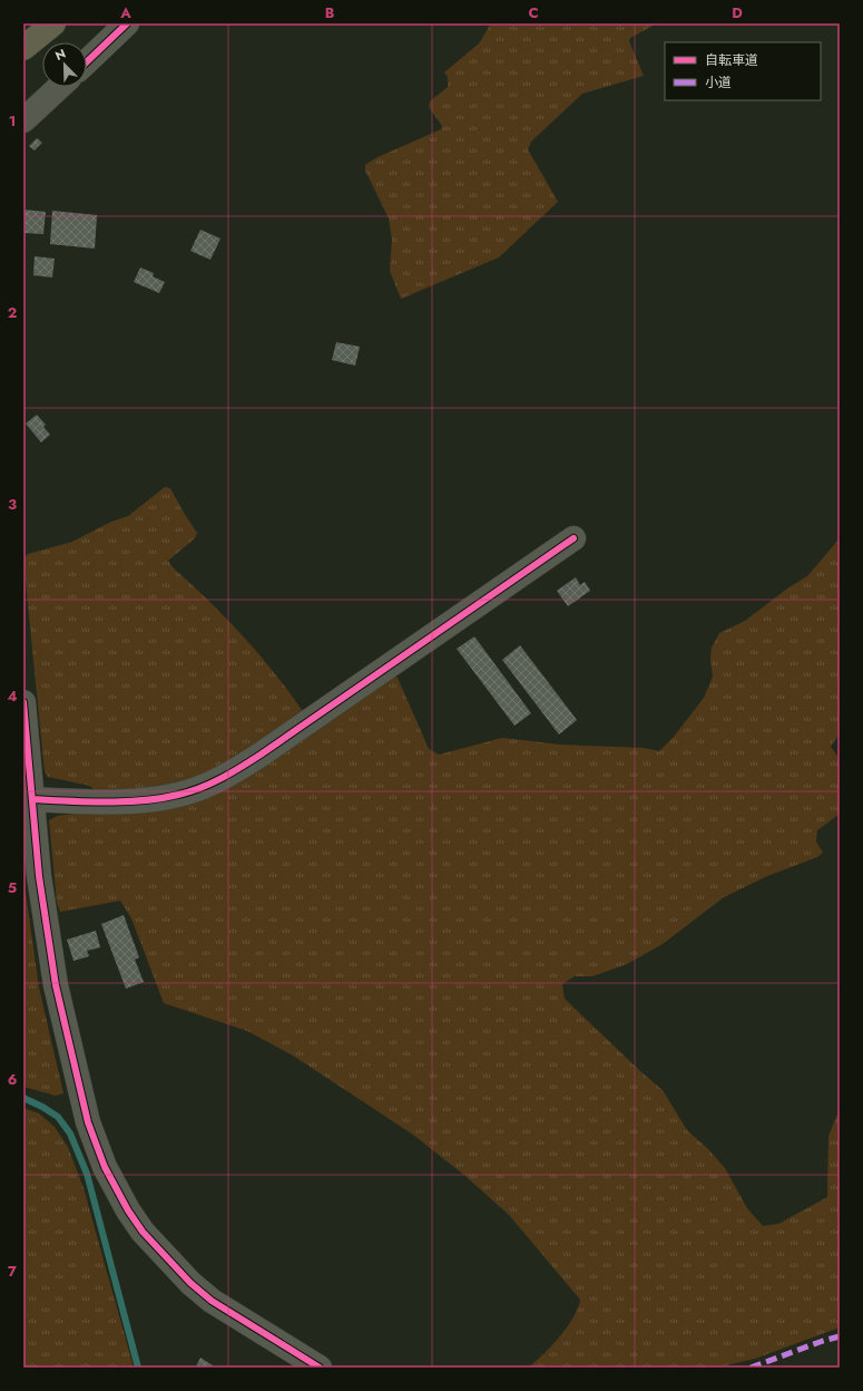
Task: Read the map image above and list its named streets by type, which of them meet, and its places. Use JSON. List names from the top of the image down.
{
  "legend": ["自転車道", "小道"],
  "north": "top left",
  "grid": {
    "columns": [
      "A",
      "B",
      "C",
      "D"
    ],
    "rows": [
      "1",
      "2",
      "3",
      "4",
      "5",
      "6",
      "7"
    ]
  }
}
